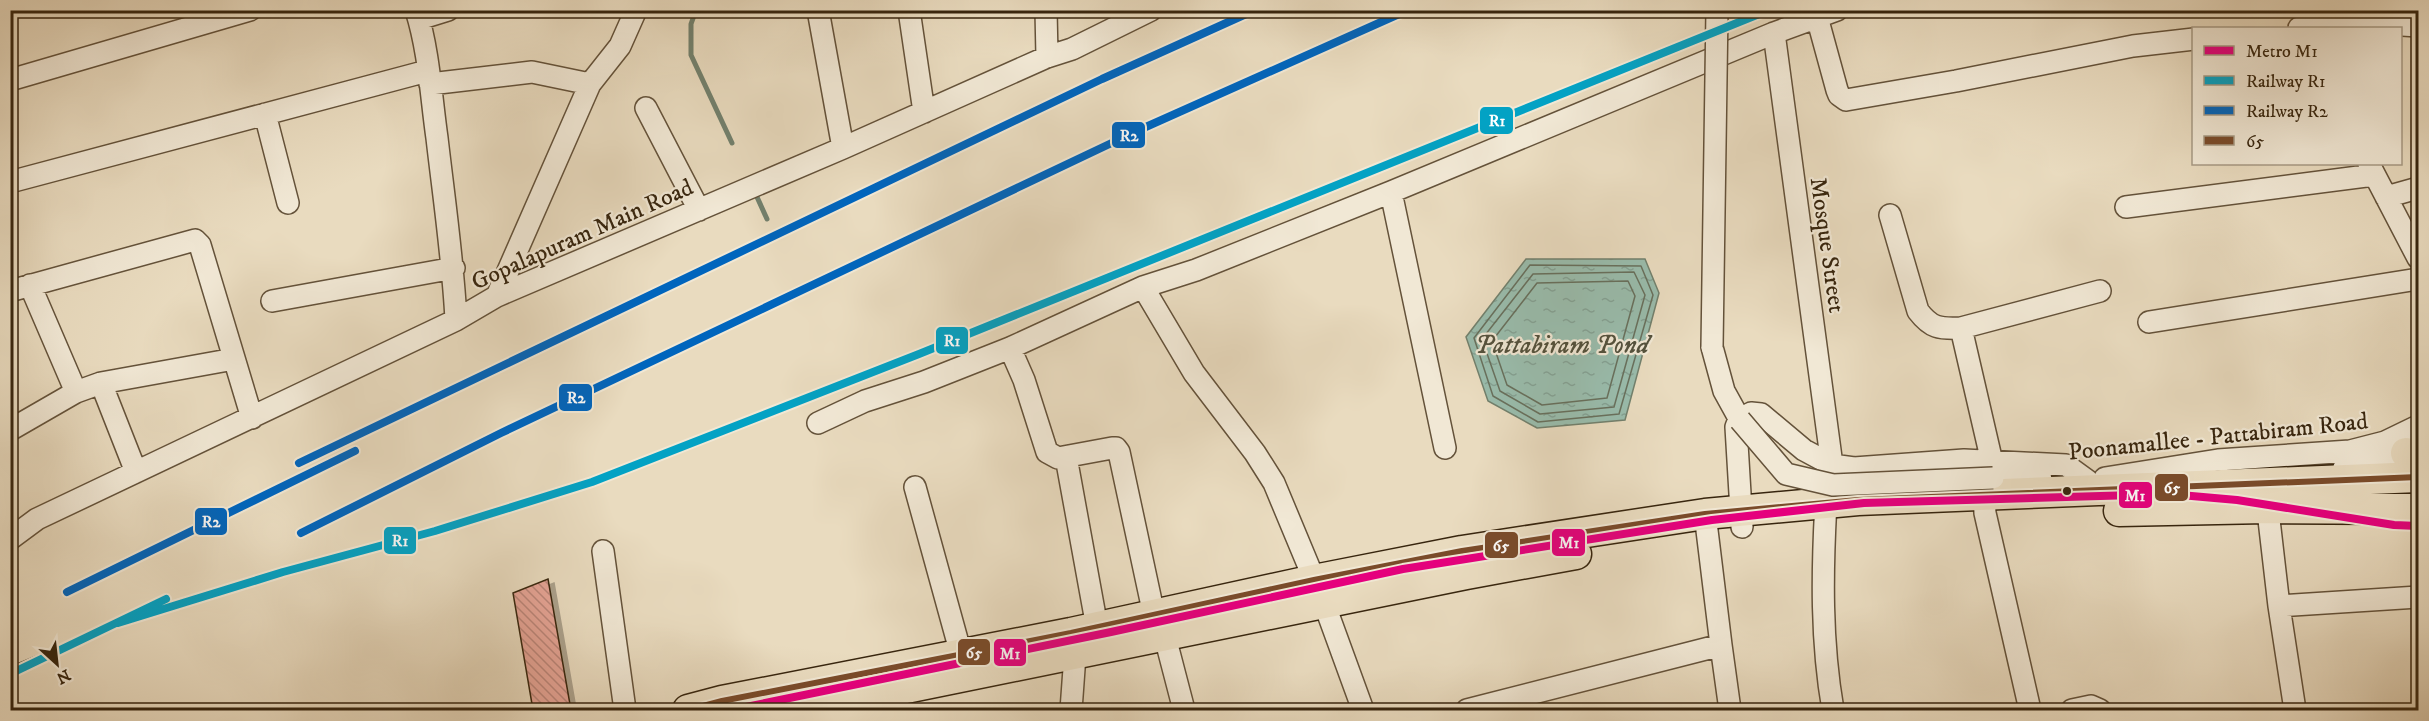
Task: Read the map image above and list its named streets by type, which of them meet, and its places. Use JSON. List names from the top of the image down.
{
  "streets": {
    "street": ["Gopalapuram Main Road", "Mosque Street", "Poonamallee - Pattabiram Road"]
  },
  "water": ["Pattabiram Pond"],
  "lines": [
    "rail line R1",
    "rail line R2",
    "transit line 65",
    "metro line M1"
  ],
  "legend": [
    "Metro M1",
    "Railway R1",
    "Railway R2",
    "65"
  ],
  "north": "bottom right"
}
